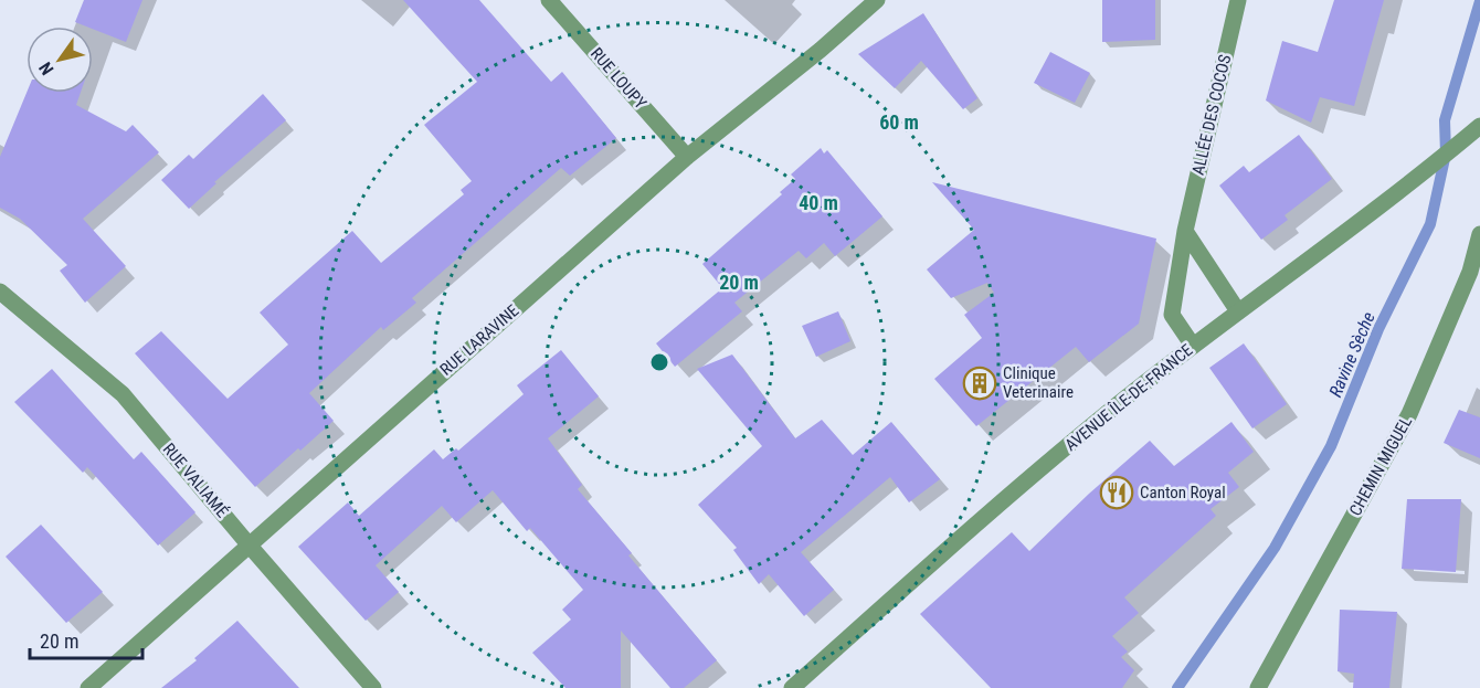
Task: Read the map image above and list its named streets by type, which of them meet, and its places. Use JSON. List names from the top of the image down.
{
  "streets": {
    "street": [
      "RUE LOUPY",
      "ALLÉE DES COCOS",
      "RUE LARAVINE",
      "AVENUE ÎLE-DE-FRANCE",
      "CHEMIN MIGUEL",
      "RUE VALIAMÉ"
    ]
  },
  "crossings": [
    ["RUE LOUPY", "RUE LARAVINE"],
    ["ALLÉE DES COCOS", "AVENUE ÎLE-DE-FRANCE"],
    ["RUE LARAVINE", "RUE VALIAMÉ"]
  ],
  "water": ["Ravine Sèche"],
  "places": {
    "building": ["Clinique Veterinaire"],
    "restaurant": ["Canton Royal"]
  },
  "scale_bar": "20 m",
  "north": "bottom left",
  "rings": ["60 m", "40 m", "20 m"]
}
